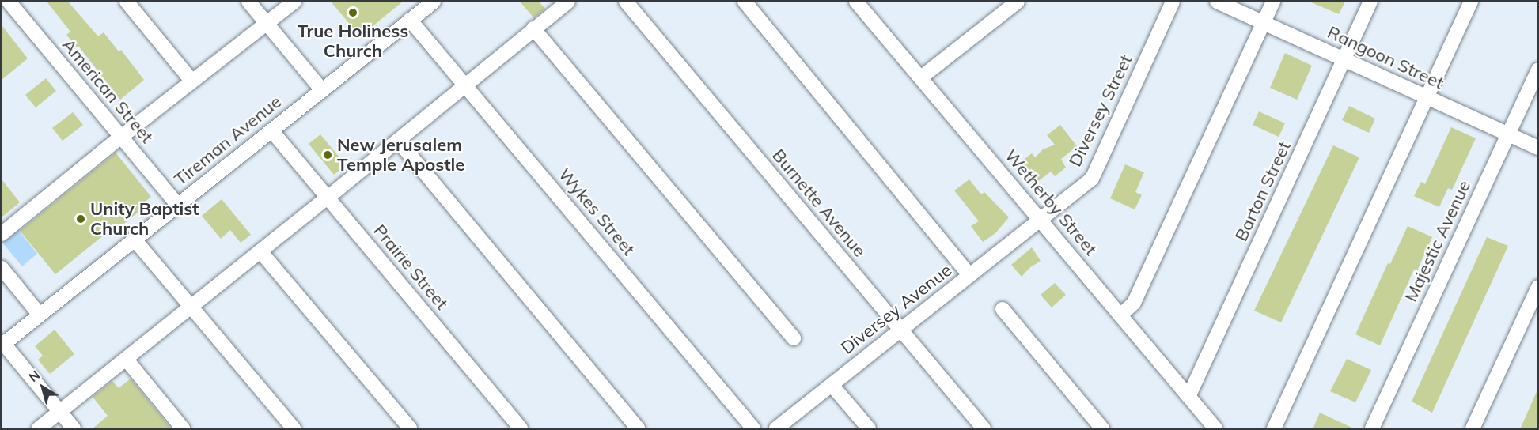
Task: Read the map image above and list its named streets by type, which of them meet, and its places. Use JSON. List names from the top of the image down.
{
  "streets": {
    "street": [
      "Rangoon Street",
      "American Street",
      "Diversey Street",
      "Tireman Avenue",
      "Barton Street",
      "Wetherby Street",
      "Burnette Avenue",
      "Wykes Street",
      "Majestic Avenue",
      "Prairie Street",
      "Diversey Avenue"
    ]
  },
  "crossings": [
    ["Rangoon Street", "Barton Street"],
    ["Rangoon Street", "Majestic Avenue"],
    ["American Street", "Tireman Avenue"],
    ["Diversey Street", "Wetherby Street"],
    ["Diversey Street", "Diversey Avenue"],
    ["Tireman Avenue", "Wykes Street"],
    ["Tireman Avenue", "Prairie Street"],
    ["Barton Street", "Wetherby Street"],
    ["Wetherby Street", "Diversey Avenue"],
    ["Burnette Avenue", "Diversey Avenue"]
  ],
  "places": ["True Holiness Church", "New Jerusalem Temple Apostle", "Unity Baptist Church"],
  "north": "top left"
}
